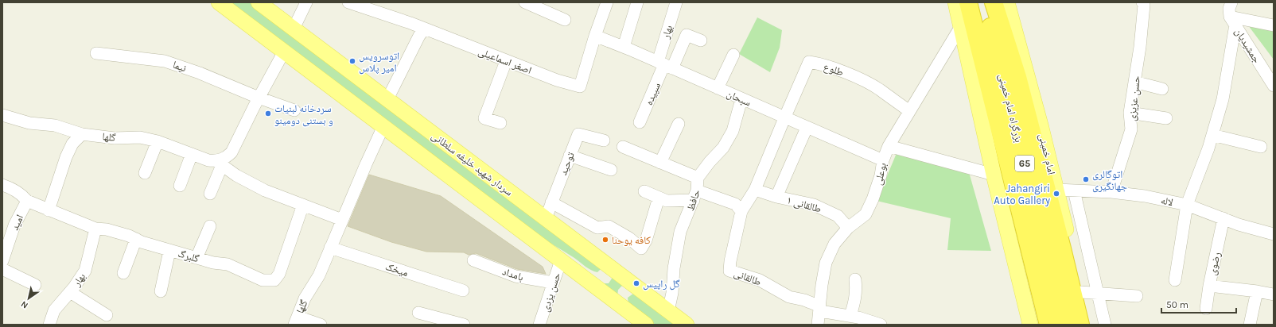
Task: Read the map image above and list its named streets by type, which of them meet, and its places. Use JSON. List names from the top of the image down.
{
  "streets": {
    "highway": ["بزرگراه امام خمینی", "65"],
    "main road": ["امام خمینی", "سردار شهید خلیفه سلطانی"],
    "street": [
      "بهار",
      "جمشیدیان",
      "اصغر اسماعیلی",
      "نیما",
      "طلوع",
      "سپیده",
      "سبحان",
      "حسن عزیزی",
      "گلها",
      "توحید",
      "بوعلی",
      "حافظ",
      "لاله",
      "طالقانی ۱",
      "امید",
      "گلبرگ",
      "رضوی",
      "میخک",
      "بامداد",
      "طالقانی",
      "حسن یزدی"
    ]
  },
  "crossings": [
    ["بهار", "سپیده"],
    ["بهار", "سبحان"],
    ["بهار", "گلبرگ"],
    ["اصغر اسماعیلی", "سبحان"],
    ["طلوع", "سبحان"],
    ["طلوع", "بوعلی"],
    ["طلوع", "طالقانی"],
    ["سپیده", "سبحان"],
    ["سبحان", "بوعلی"],
    ["سبحان", "حافظ"],
    ["سبحان", "طالقانی"],
    ["حسن عزیزی", "لاله"],
    ["گلها", "گلبرگ"],
    ["گلها", "میخک"],
    ["امام خمینی", "لاله"],
    ["سردار شهید خلیفه سلطانی", "توحید"],
    ["سردار شهید خلیفه سلطانی", "حافظ"],
    ["بوعلی", "طالقانی ۱"],
    ["بوعلی", "طالقانی"],
    ["لاله", "رضوی"],
    ["طالقانی ۱", "طالقانی"],
    ["امید", "گلبرگ"],
    ["بامداد", "حسن یزدی"]
  ],
  "places": [
    "اتوسرويس امير پلاس",
    "سردخانه لبنیات و بستنی دومینو",
    "اتوگالری جهانگیری",
    "Jahangiri Auto Gallery",
    "کافه یوحنا",
    "گل راپیس"
  ],
  "scale_bar": "50 m",
  "north": "bottom left"
}
